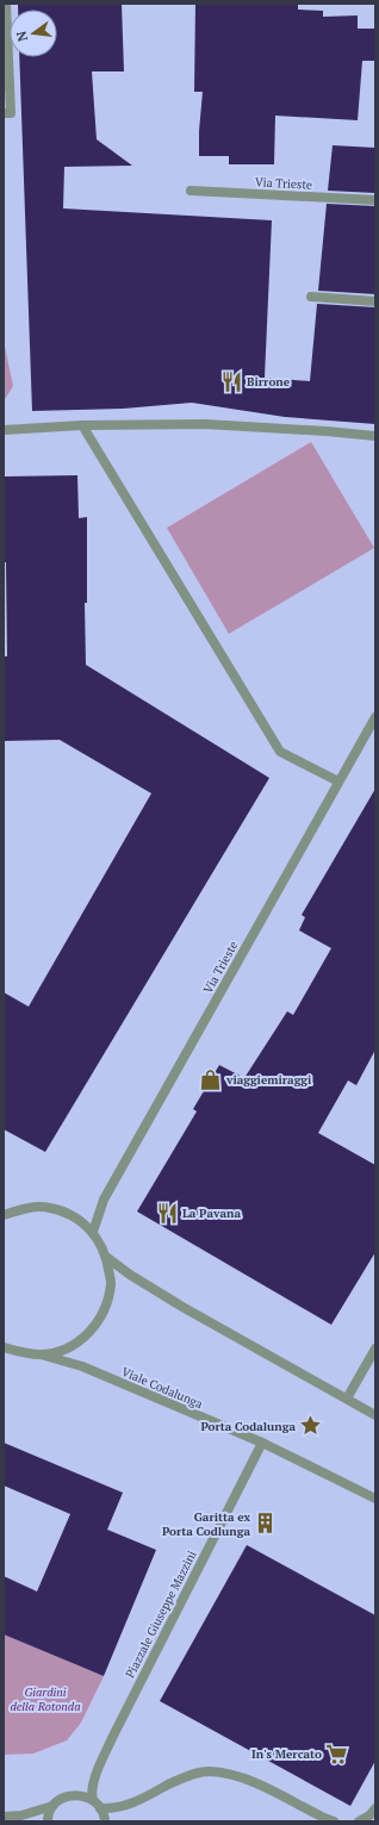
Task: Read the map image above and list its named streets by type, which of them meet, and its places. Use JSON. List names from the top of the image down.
{
  "streets": {
    "street": ["Via Trieste", "Viale Codalunga", "Piazzale Giuseppe Mazzini"]
  },
  "crossings": [
    ["Viale Codalunga", "Piazzale Giuseppe Mazzini"]
  ],
  "parks": ["Giardini della Rotonda"],
  "places": {
    "restaurant": ["Birrone", "La Pavana"],
    "shop": ["viaggiemiraggi"],
    "place": ["Porta Codalunga"],
    "building": ["Garitta ex Porta Codlunga"],
    "supermarket": ["In's Mercato"]
  },
  "north": "left"
}
